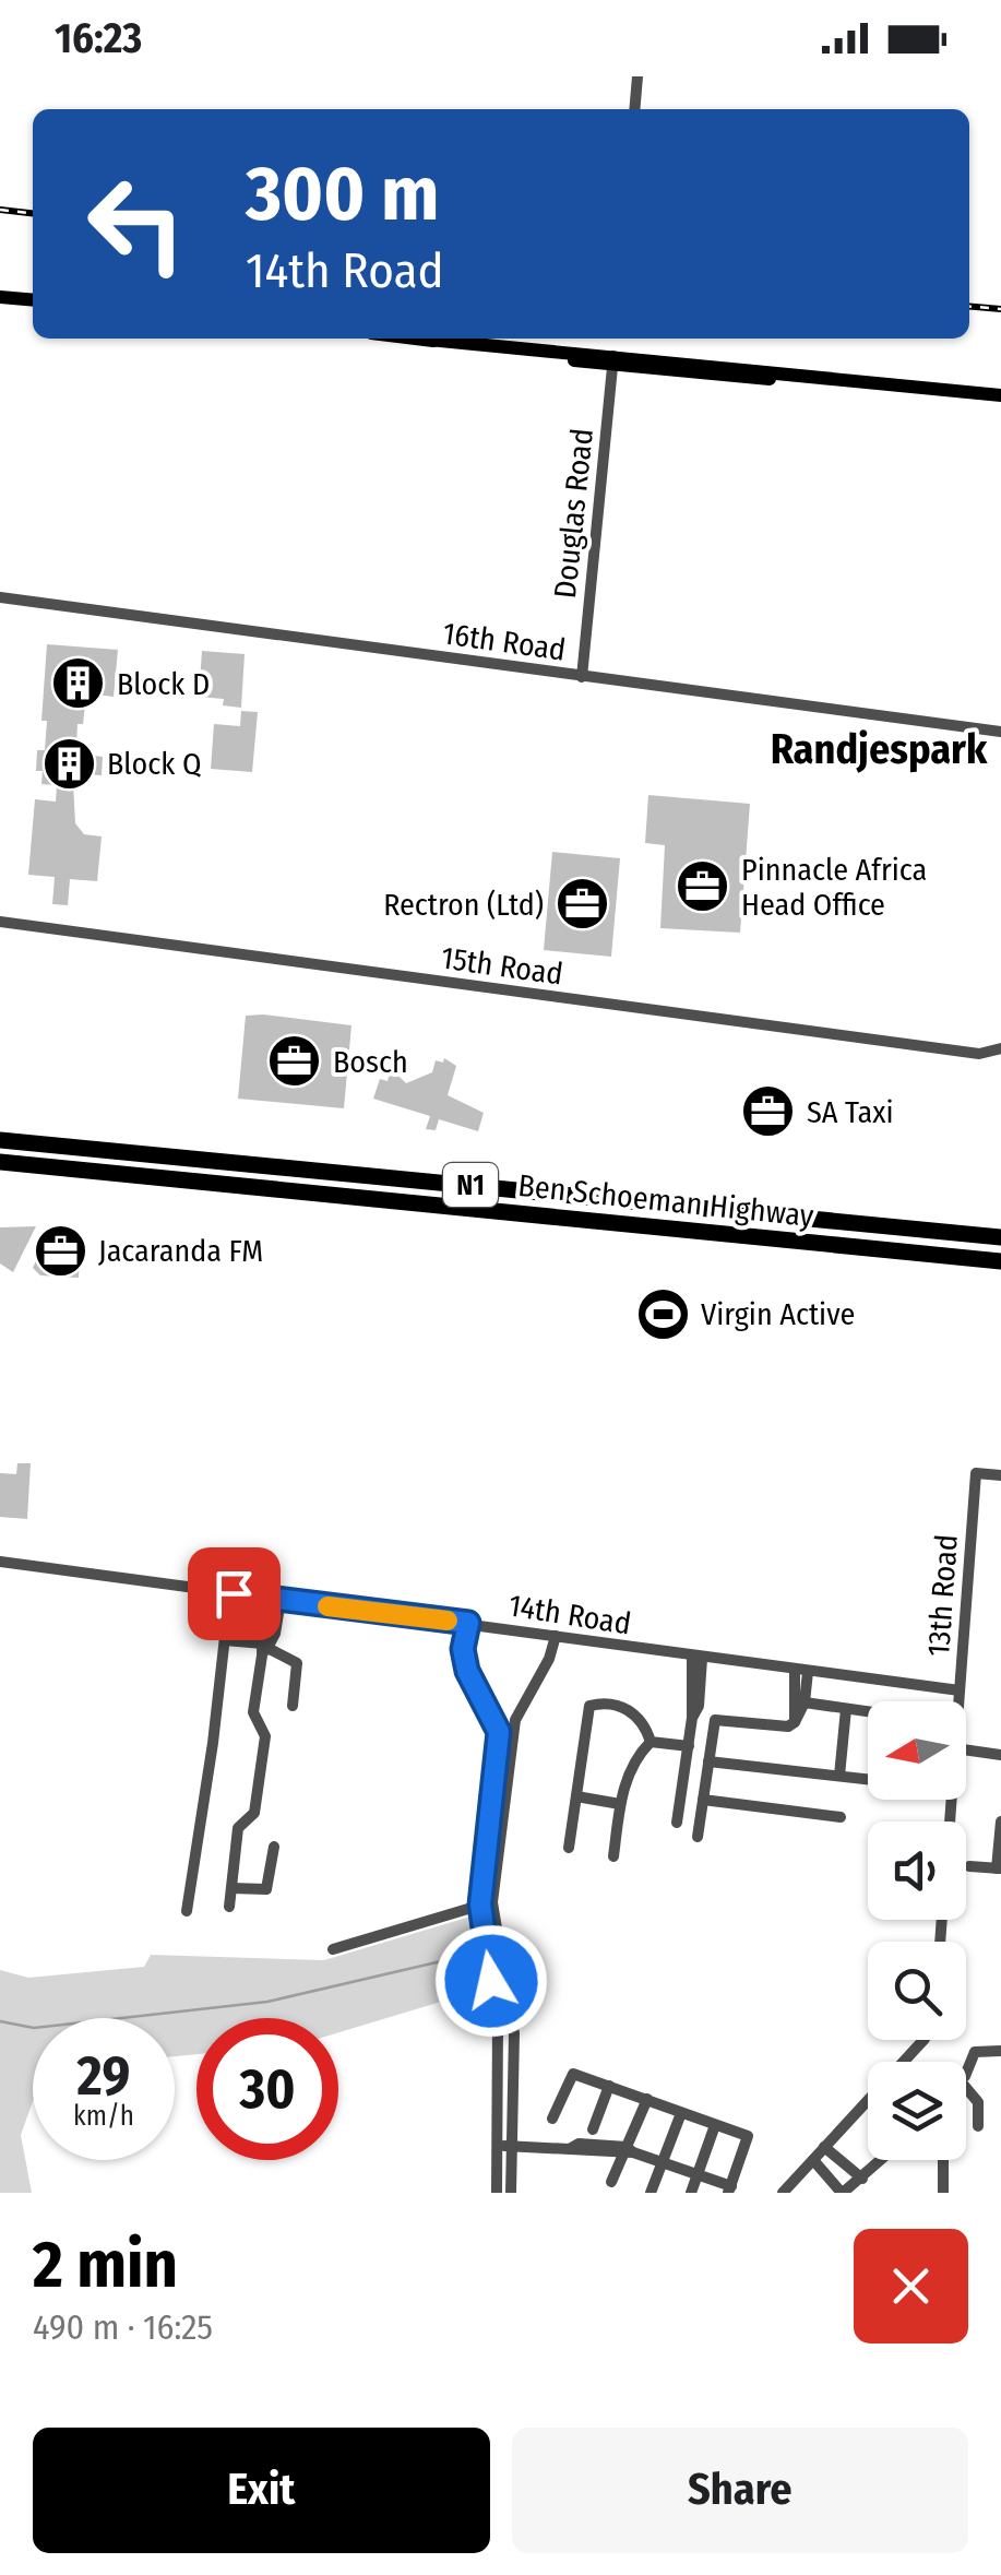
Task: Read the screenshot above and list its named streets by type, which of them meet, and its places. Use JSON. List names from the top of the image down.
{
  "streets": {
    "highway": ["N1", "Ben Schoeman Highway"],
    "street": [
      "Douglas Road",
      "16th Road",
      "15th Road",
      "13th Road",
      "14th Road"
    ]
  },
  "crossings": [
    ["Douglas Road", "16th Road"],
    ["13th Road", "14th Road"]
  ],
  "districts": ["Randjespark"],
  "places": {
    "building": ["Block D", "Block Q"],
    "office": [
      "Pinnacle Africa Head Office",
      "Rectron (Ltd)",
      "Bosch",
      "SA Taxi",
      "Jacaranda FM"
    ],
    "sports": ["Virgin Active"]
  },
  "north": "left",
  "page": {
    "status": "16:23",
    "turn": ["300 m", "14th Road"],
    "speed": "29 km/h",
    "limit": "30",
    "heading": ["2 min", "490 m · 16:25"],
    "buttons": ["Exit", "Share"]
  }
}
